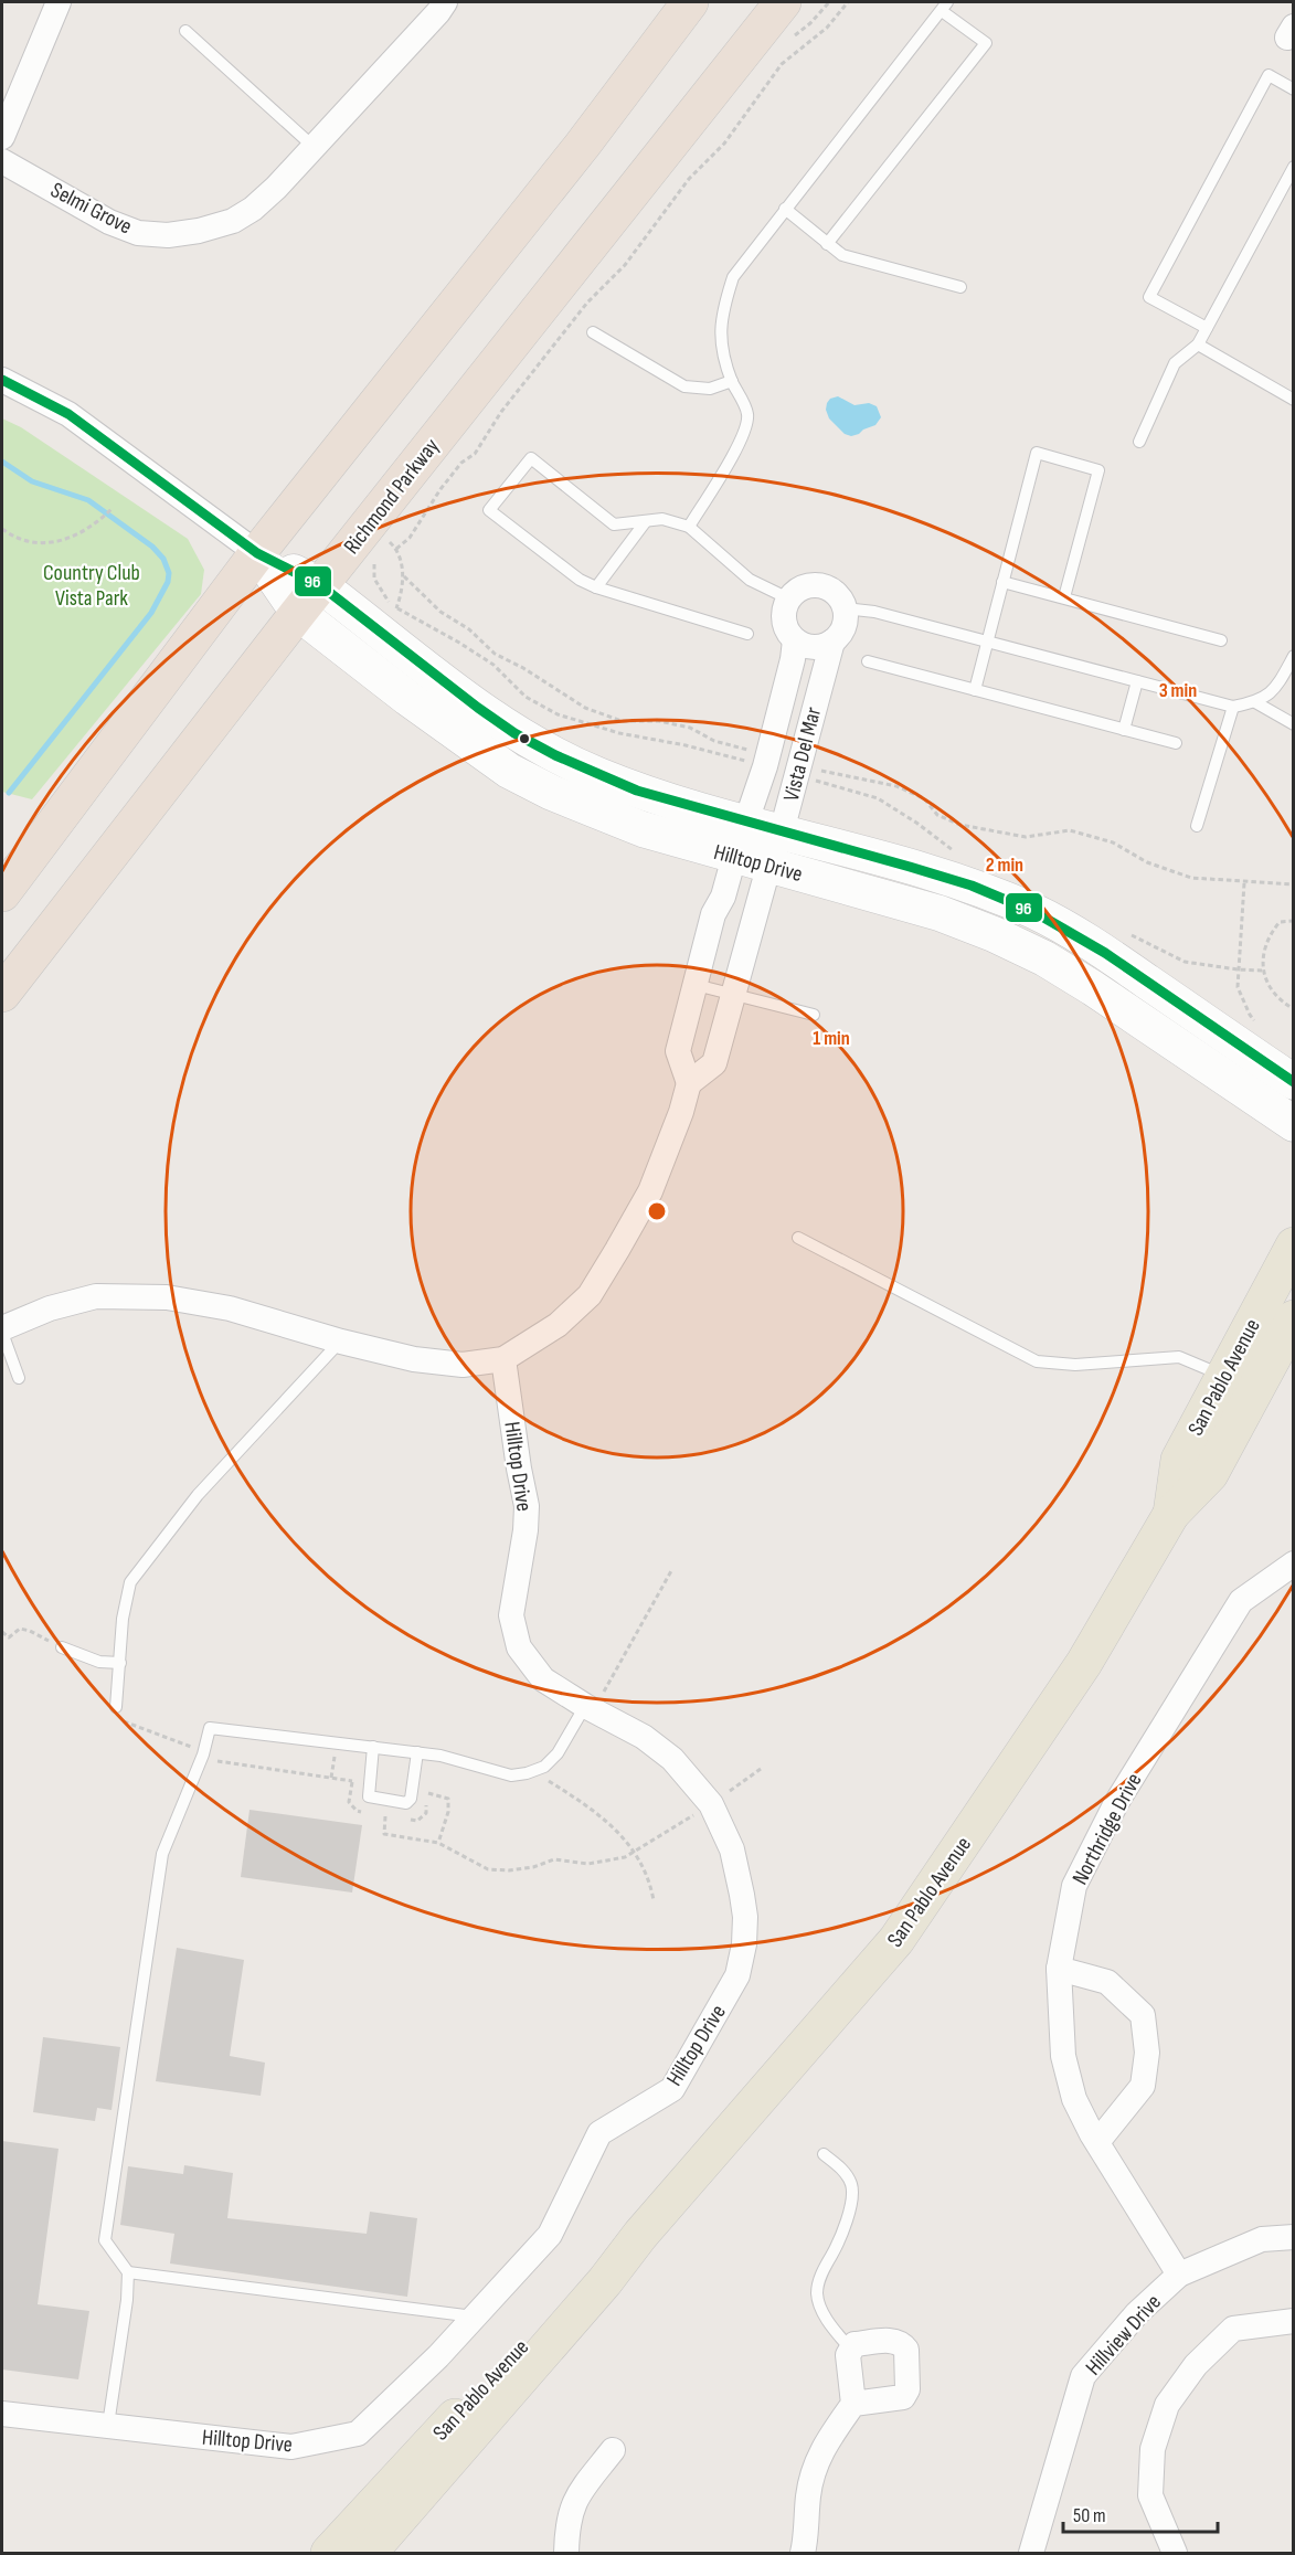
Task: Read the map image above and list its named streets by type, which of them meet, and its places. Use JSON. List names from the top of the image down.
{
  "streets": {
    "highway": ["Richmond Parkway"],
    "main road": ["Hilltop Drive", "San Pablo Avenue"],
    "street": [
      "Selmi Grove",
      "Vista Del Mar",
      "Northridge Drive",
      "Hillview Drive"
    ]
  },
  "crossings": [
    ["Richmond Parkway", "Hilltop Drive"],
    ["Vista Del Mar", "Hilltop Drive"],
    ["Northridge Drive", "Hillview Drive"]
  ],
  "parks": ["Country Club Vista Park"],
  "lines": ["transit line 96"],
  "scale_bar": "50 m",
  "rings": ["3 min", "2 min", "1 min"]
}
